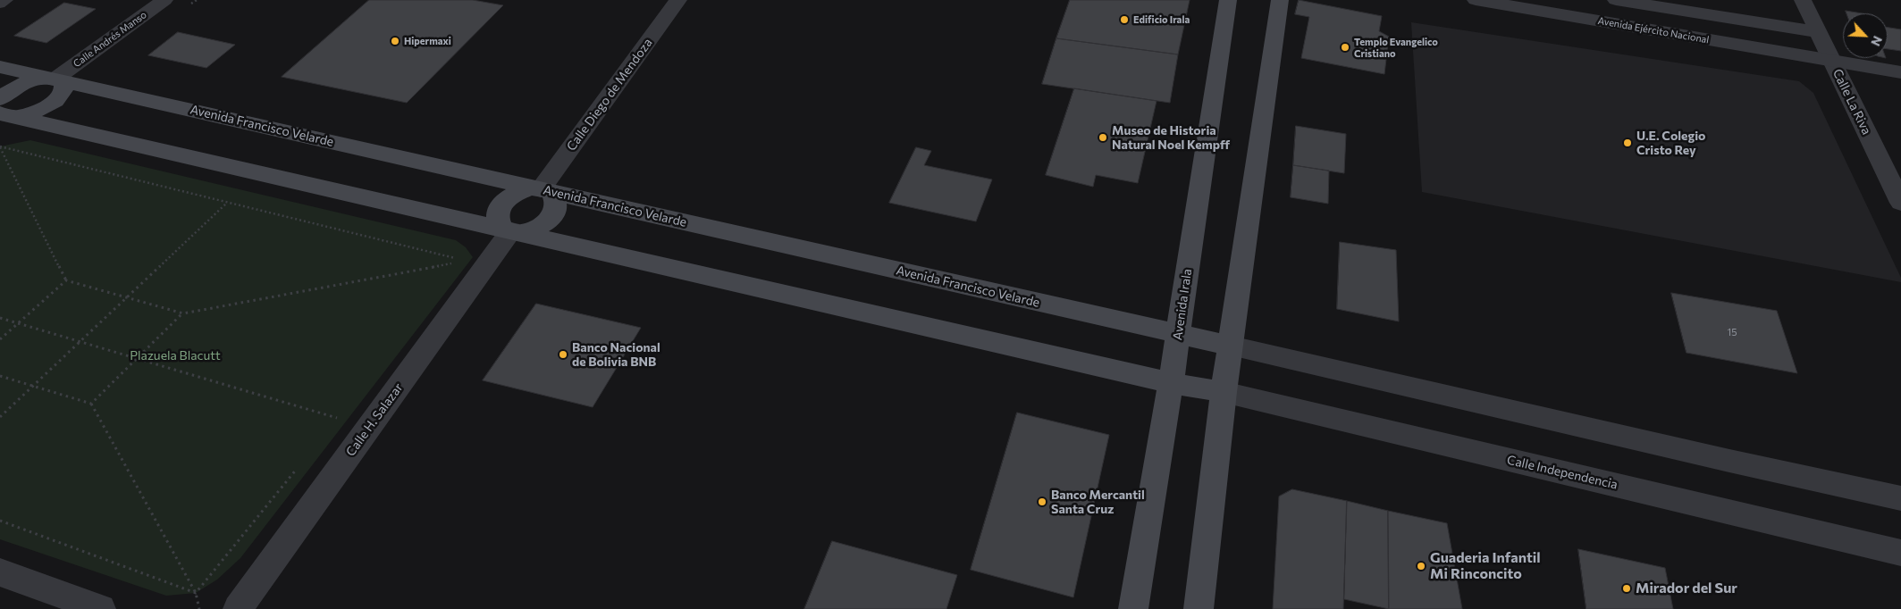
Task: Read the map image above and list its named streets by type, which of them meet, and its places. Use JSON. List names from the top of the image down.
{
  "streets": {
    "main road": ["Avenida Francisco Velarde", "Avenida Irala"],
    "street": [
      "Avenida Ejército Nacional",
      "Calle Andrés Manso",
      "Calle Diego de Mendoza",
      "Calle La Riva",
      "Calle H. Salazar",
      "Calle Independencia"
    ]
  },
  "crossings": [
    ["Avenida Ejército Nacional", "Calle La Riva"],
    ["Calle Andrés Manso", "Avenida Francisco Velarde"],
    ["Calle Diego de Mendoza", "Avenida Francisco Velarde"],
    ["Avenida Francisco Velarde", "Avenida Irala"]
  ],
  "parks": ["Plazuela Blacutt"],
  "places": [
    "Edificio Irala",
    "Hipermaxi",
    "Templo Evangelico Cristiano",
    "Museo de Historia Natural Noel Kempff",
    "U.E. Colegio Cristo Rey",
    "Banco Nacional de Bolivia BNB",
    "Banco Mercantil Santa Cruz",
    "Guaderia Infantil Mi Rinconcito",
    "Mirador del Sur"
  ],
  "house_numbers": ["15"],
  "north": "bottom right"
}
